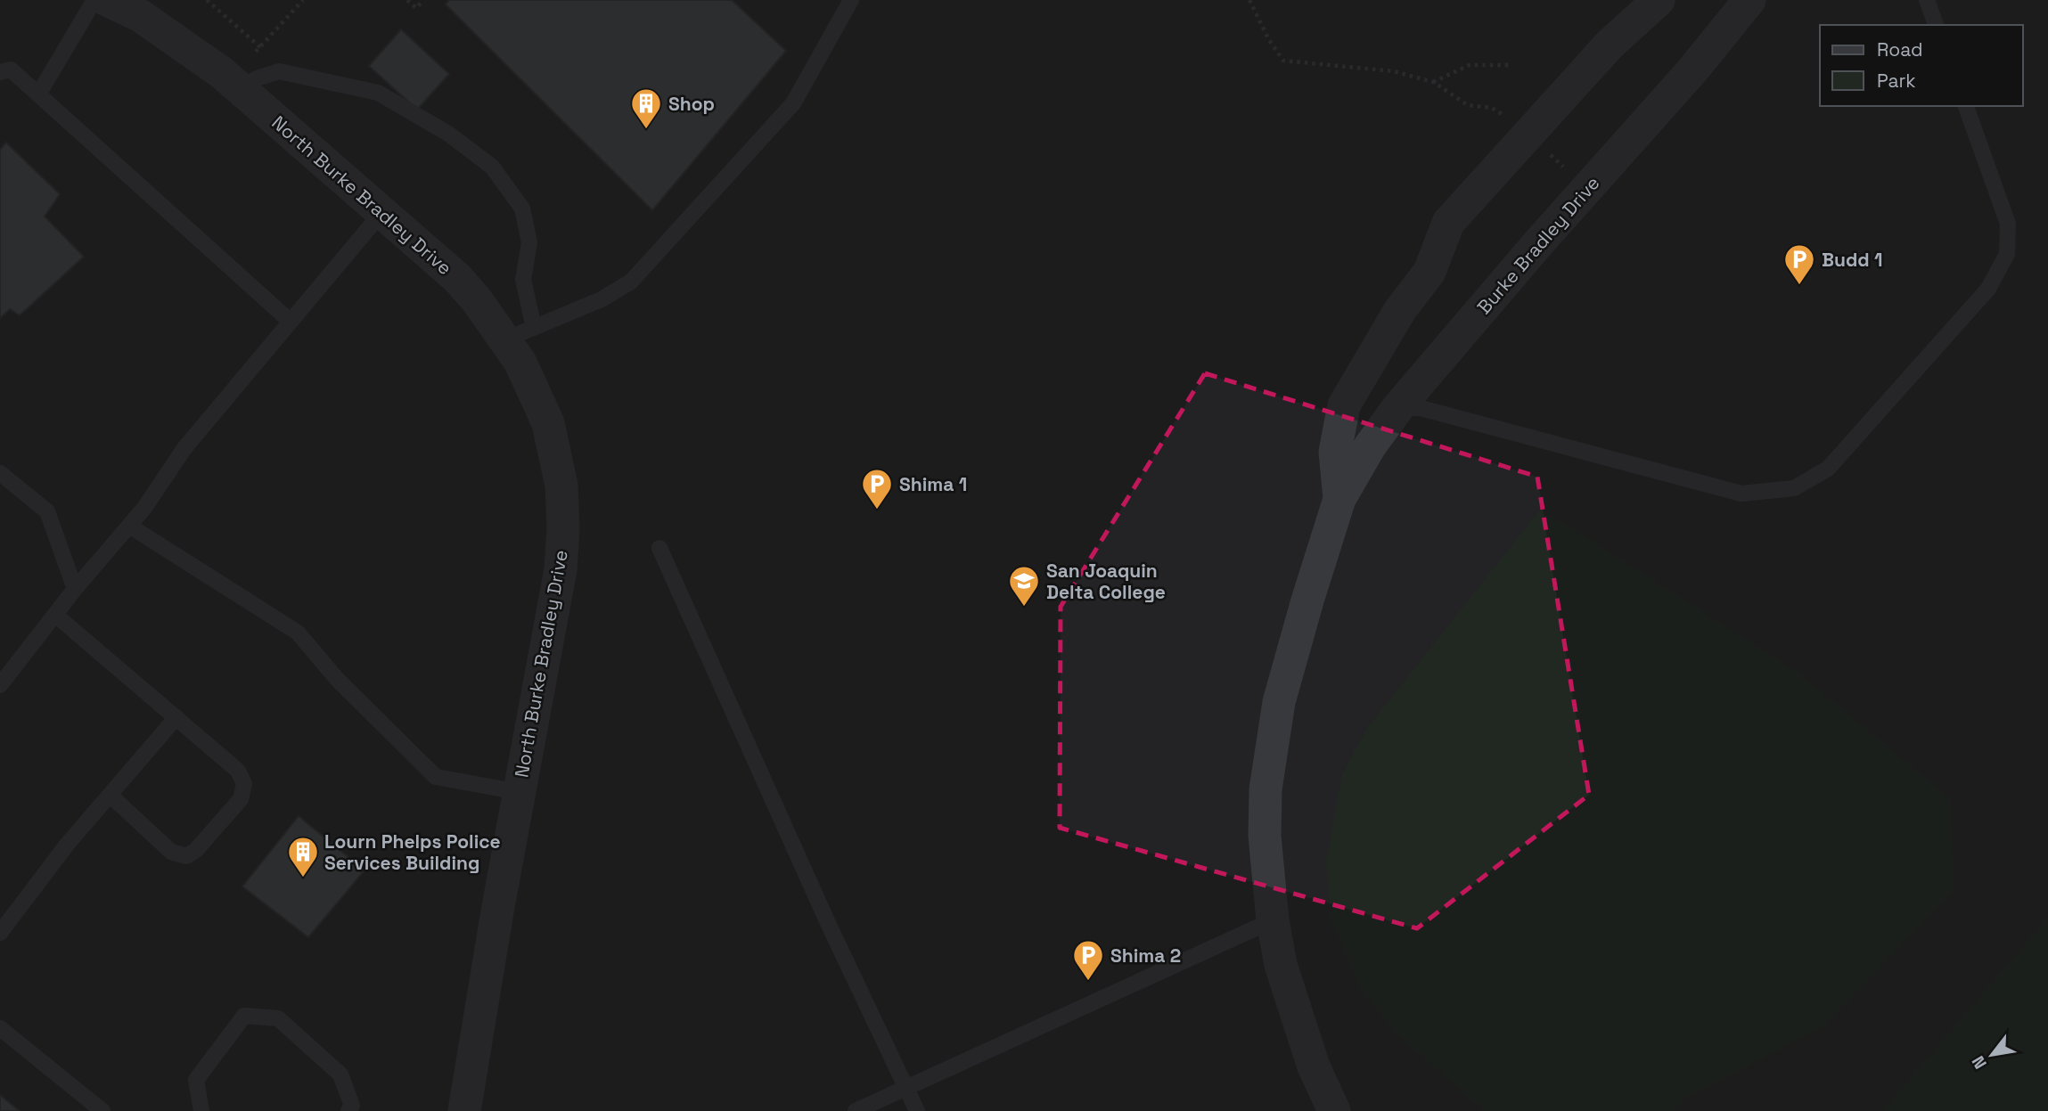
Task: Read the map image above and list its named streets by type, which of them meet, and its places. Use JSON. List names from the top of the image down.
{
  "streets": {
    "street": ["North Burke Bradley Drive", "Burke Bradley Drive"]
  },
  "places": {
    "building": ["Shop", "Lourn Phelps Police Services Building"],
    "parking": ["Budd 1", "Shima 1", "Shima 2"],
    "school or university": ["San Joaquin Delta College"]
  },
  "legend": ["Road", "Park"],
  "north": "bottom left"
}
